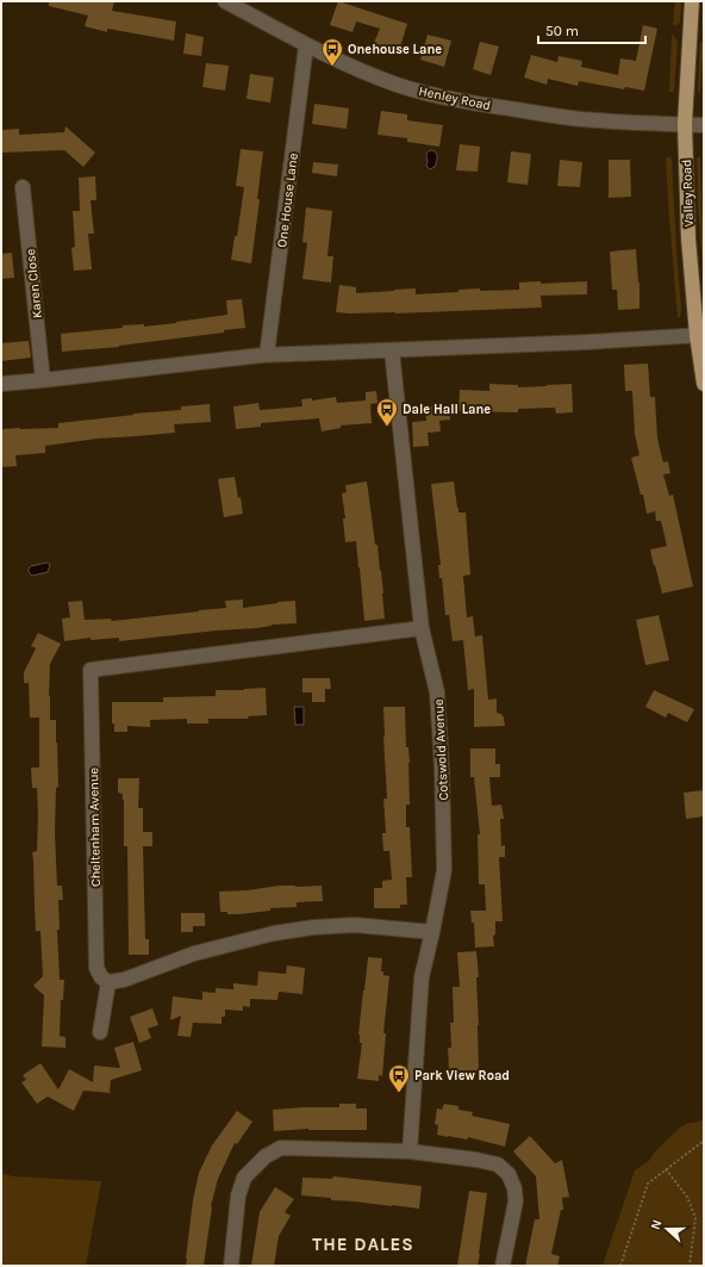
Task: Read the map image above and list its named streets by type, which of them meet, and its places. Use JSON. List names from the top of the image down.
{
  "streets": {
    "main road": ["Valley Road"],
    "street": [
      "Henley Road",
      "One House Lane",
      "Karen Close",
      "Cotswold Avenue",
      "Cheltenham Avenue"
    ]
  },
  "crossings": [
    ["Henley Road", "Valley Road"],
    ["Henley Road", "One House Lane"],
    ["Cotswold Avenue", "Cheltenham Avenue"]
  ],
  "districts": ["THE DALES"],
  "places": {
    "bus stop": ["Onehouse Lane", "Dale Hall Lane", "Park View Road"]
  },
  "scale_bar": "50 m",
  "north": "left"
}
